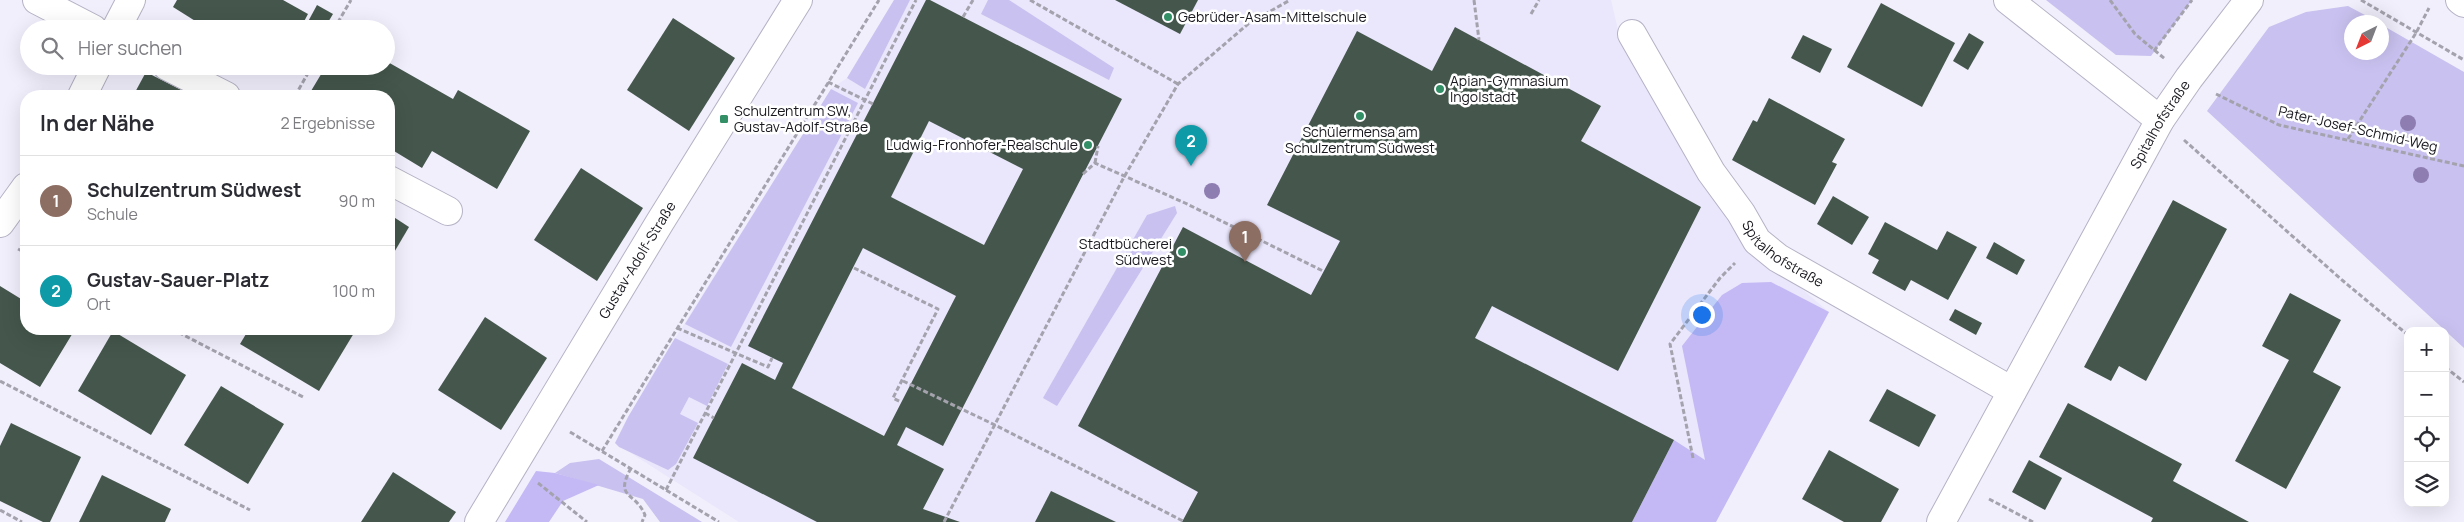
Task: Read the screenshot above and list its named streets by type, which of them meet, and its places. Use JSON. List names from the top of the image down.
{
  "streets": {
    "street": ["Spitalhofstraße", "Gustav-Adolf-Straße"],
    "path": ["Pater-Josef-Schmid-Weg"]
  },
  "crossings": [
    ["Spitalhofstraße", "Pater-Josef-Schmid-Weg"]
  ],
  "places": {
    "other": [
      "Gebrüder-Asam-Mittelschule",
      "Apian-Gymnasium Ingolstadt",
      "Schülermensa am Schulzentrum Südwest",
      "Ludwig-Fronhofer-Realschule",
      "Stadtbücherei Südwest"
    ],
    "transit": ["Schulzentrum SW, Gustav-Adolf-Straße"]
  },
  "north": "bottom left",
  "page": {
    "search": "Hier suchen",
    "heading": ["In der Nähe", "2 Ergebnisse"],
    "pins": ["2", "1"],
    "list": [
      {
        "mark": "1",
        "name": "Schulzentrum Südwest",
        "note": "Schule",
        "value": "90 m"
      },
      {
        "mark": "2",
        "name": "Gustav-Sauer-Platz",
        "note": "Ort",
        "value": "100 m"
      }
    ],
    "map_buttons": ["+", "−"]
  }
}
